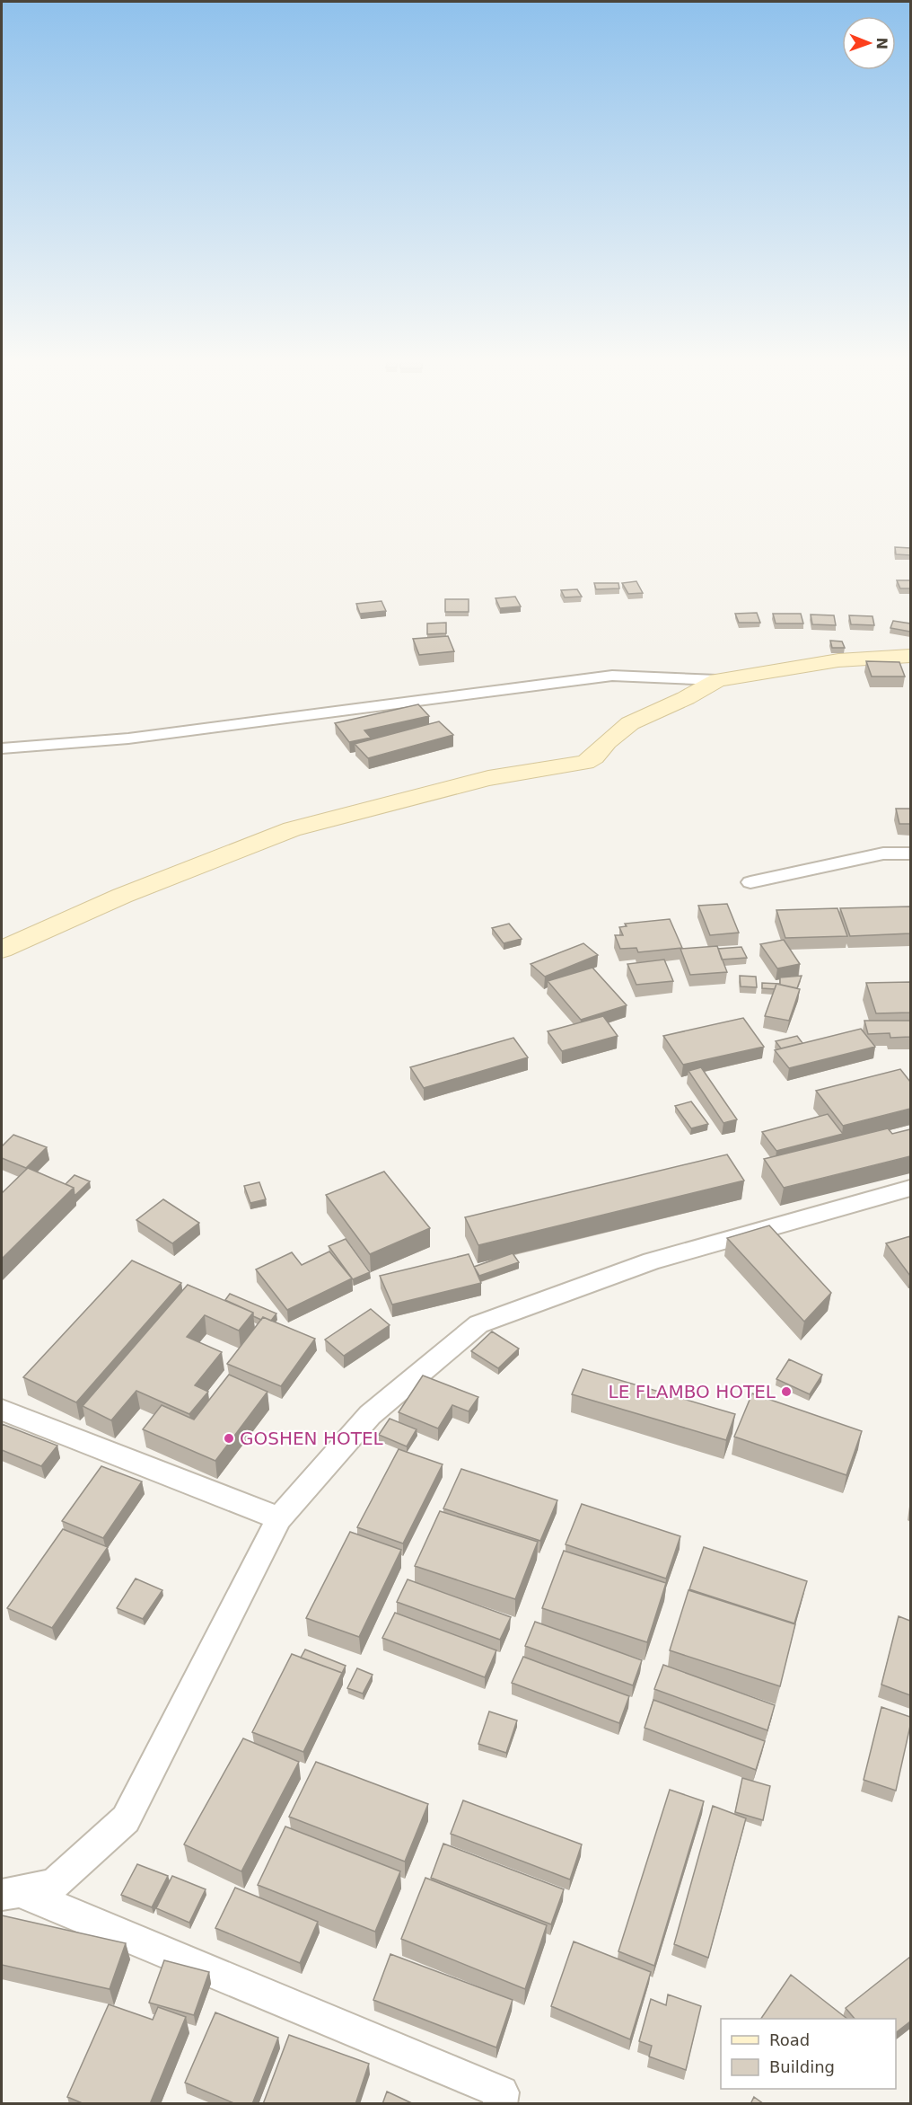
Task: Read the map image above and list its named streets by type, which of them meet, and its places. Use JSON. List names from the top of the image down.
{
  "places": ["LE FLAMBO HOTEL", "GOSHEN HOTEL"],
  "legend": ["Road", "Building"],
  "north": "right"
}
